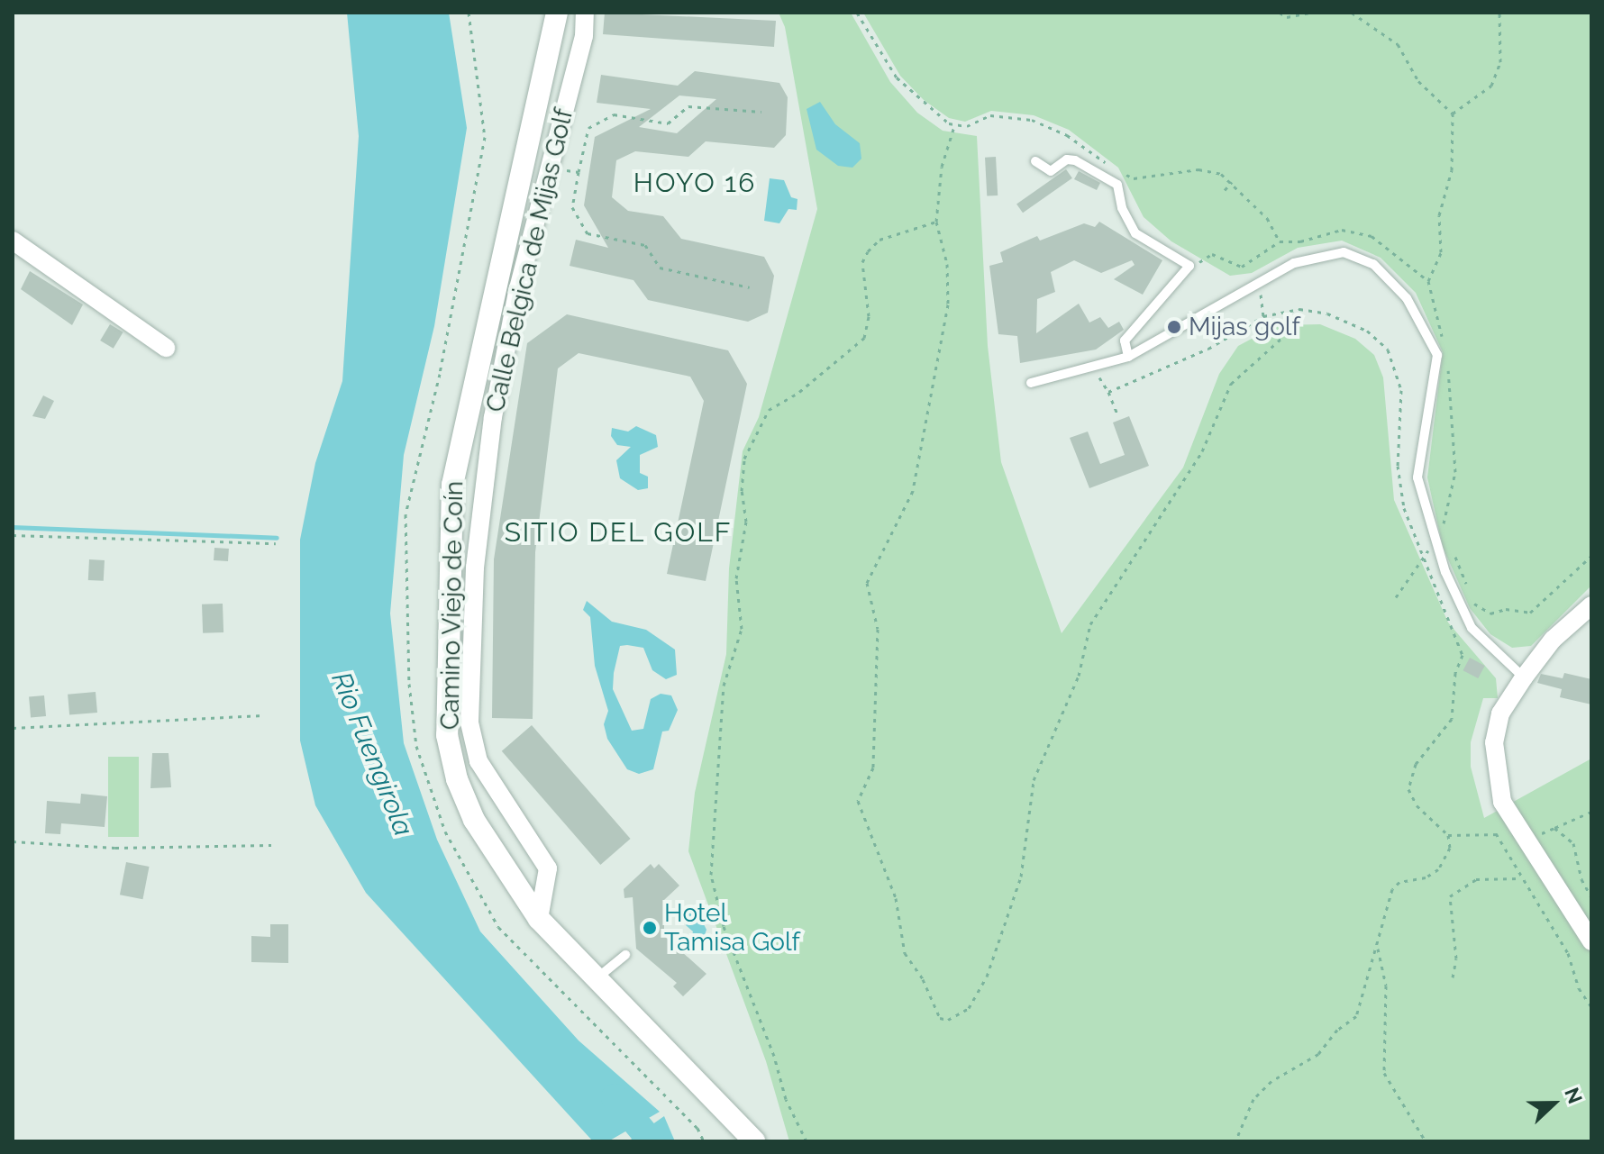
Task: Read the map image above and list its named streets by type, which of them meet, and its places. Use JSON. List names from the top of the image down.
{
  "streets": {
    "street": ["Calle Belgica de Mijas Golf", "Camino Viejo de Coín"]
  },
  "crossings": [
    ["Calle Belgica de Mijas Golf", "Camino Viejo de Coín"]
  ],
  "districts": ["HOYO 16", "SITIO DEL GOLF"],
  "water": ["Rio Fuengirola"],
  "places": ["Mijas golf", "Hotel Tamisa Golf"],
  "north": "right"
}
